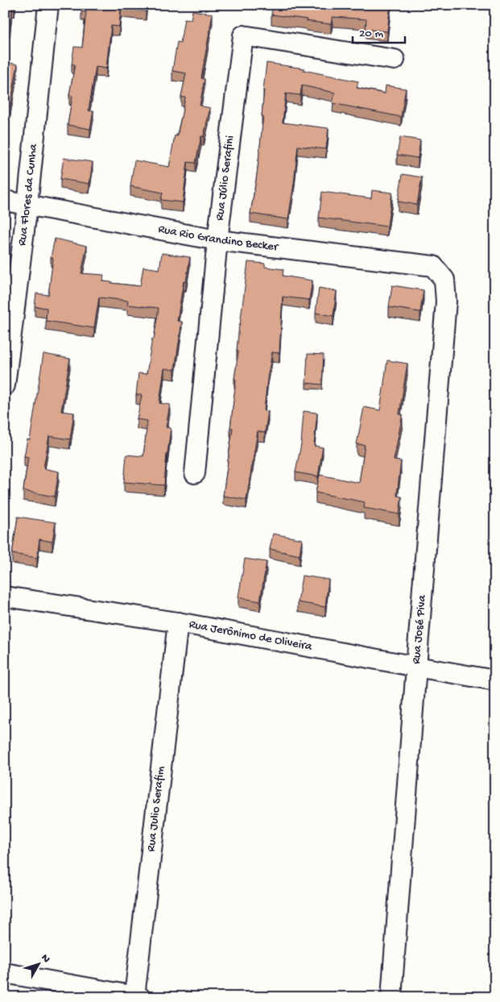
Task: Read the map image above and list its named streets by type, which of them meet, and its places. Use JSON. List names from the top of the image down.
{
  "streets": {
    "street": [
      "Rua Júlio Serafini",
      "Rua Flores da Cunha",
      "Rua Rio Grandino Becker",
      "Rua José Piva",
      "Rua Jerônimo de Oliveira",
      "Rua Julio Serafim"
    ]
  },
  "crossings": [
    ["Rua Júlio Serafini", "Rua Rio Grandino Becker"],
    ["Rua Flores da Cunha", "Rua Rio Grandino Becker"],
    ["Rua Rio Grandino Becker", "Rua José Piva"],
    ["Rua José Piva", "Rua Jerônimo de Oliveira"],
    ["Rua Jerônimo de Oliveira", "Rua Julio Serafim"]
  ],
  "scale_bar": "20 m",
  "north": "top right"
}
